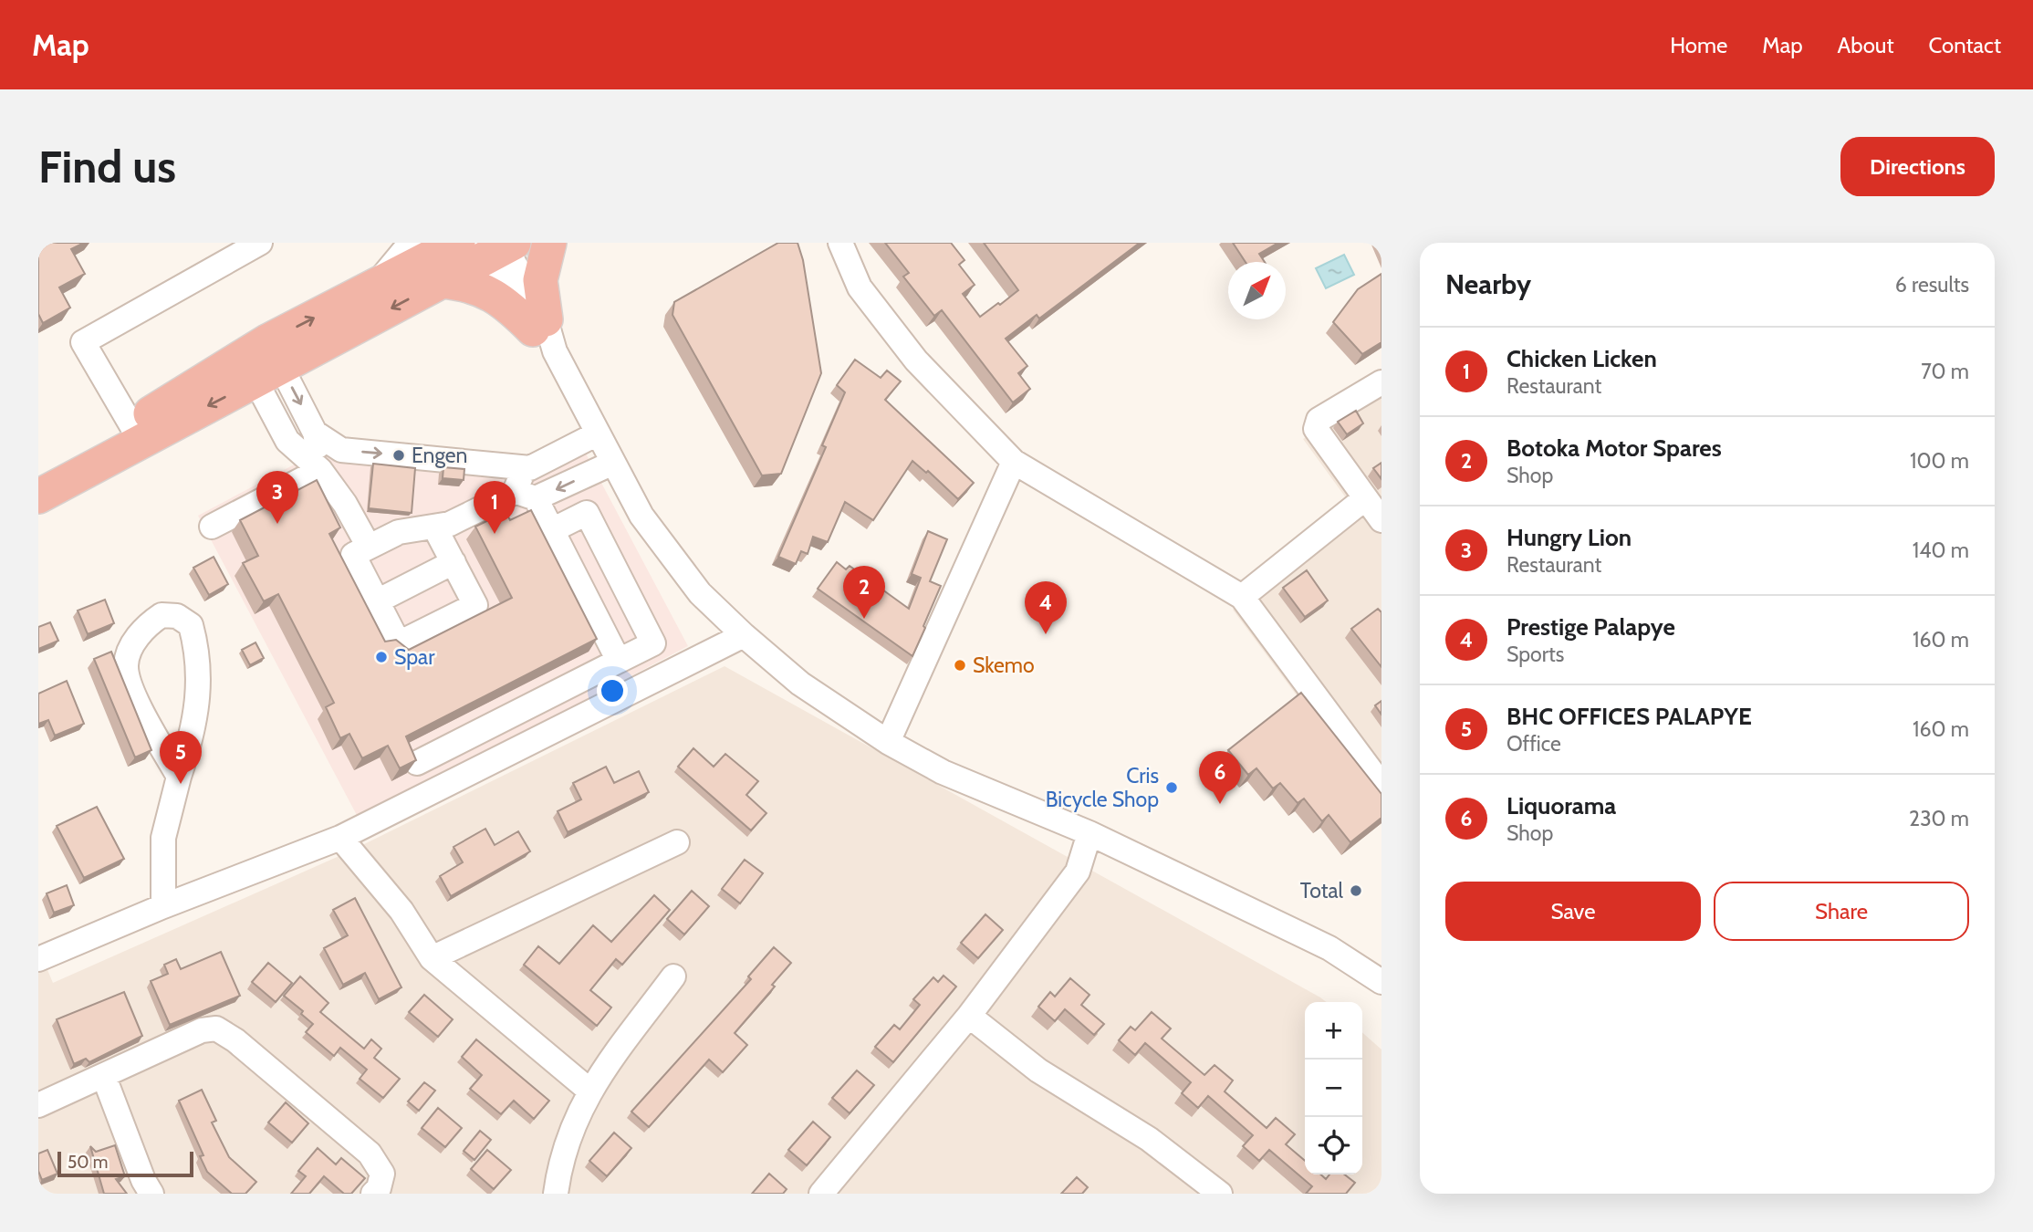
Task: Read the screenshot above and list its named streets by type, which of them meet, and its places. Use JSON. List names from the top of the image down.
{
  "places": [
    "Engen",
    "Spar",
    "Skemo",
    "Cris Bicycle Shop",
    "Total"
  ],
  "scale_bar": "50 m",
  "north": "top right",
  "page": {
    "header": "Map",
    "nav": [
      "Home",
      "Map",
      "About",
      "Contact"
    ],
    "buttons": [
      "Directions",
      ["Save", "Share"]
    ],
    "title": "Find us",
    "heading": ["Nearby", "6 results"],
    "list": [
      {
        "mark": "1",
        "name": "Chicken Licken",
        "note": "Restaurant",
        "value": "70 m"
      },
      {
        "mark": "2",
        "name": "Botoka Motor Spares",
        "note": "Shop",
        "value": "100 m"
      },
      {
        "mark": "3",
        "name": "Hungry Lion",
        "note": "Restaurant",
        "value": "140 m"
      },
      {
        "mark": "4",
        "name": "Prestige Palapye",
        "note": "Sports",
        "value": "160 m"
      },
      {
        "mark": "5",
        "name": "BHC OFFICES PALAPYE",
        "note": "Office",
        "value": "160 m"
      },
      {
        "mark": "6",
        "name": "Liquorama",
        "note": "Shop",
        "value": "230 m"
      }
    ],
    "pins": [
      "3",
      "1",
      "2",
      "4",
      "5",
      "6"
    ],
    "map_buttons": ["+", "−"],
    "scale": "50 m"
  }
}
